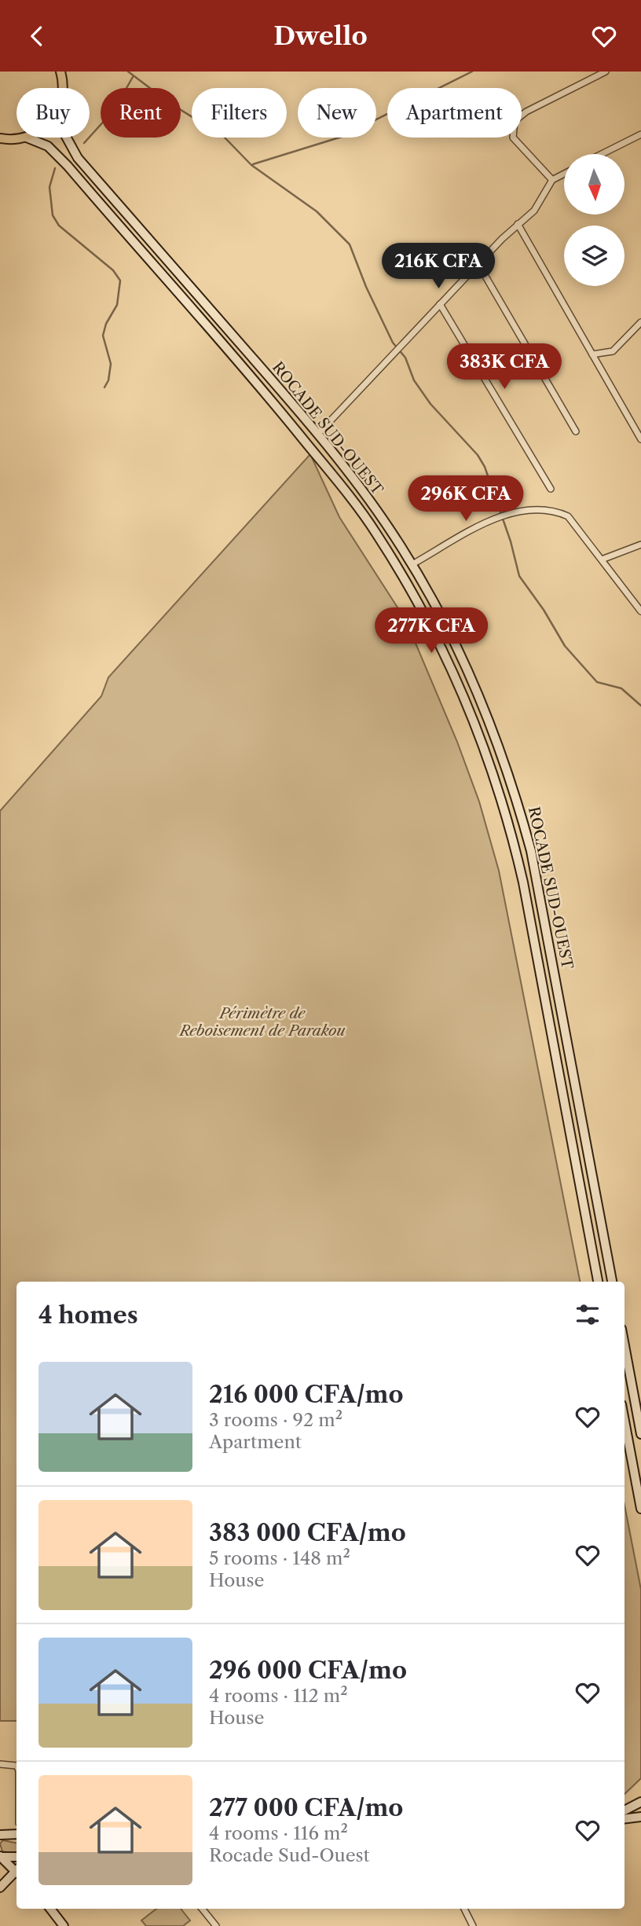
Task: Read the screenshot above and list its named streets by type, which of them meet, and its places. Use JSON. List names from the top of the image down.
{
  "streets": {
    "main road": ["ROCADE SUD-OUEST"]
  },
  "parks": ["Périmètre de Reboisement de Parakou"],
  "north": "bottom",
  "page": {
    "header": "Dwello",
    "chip": [
      "Buy",
      "Rent",
      "Filters",
      "New",
      "Apartment"
    ],
    "price": [
      "216K CFA",
      "383K CFA",
      "296K CFA",
      "277K CFA"
    ],
    "heading": "4 homes",
    "list": [
      {
        "name": "216 000 CFA/mo",
        "note": "3 rooms · 92 m² · Apartment"
      },
      {
        "name": "383 000 CFA/mo",
        "note": "5 rooms · 148 m² · House"
      },
      {
        "name": "296 000 CFA/mo",
        "note": "4 rooms · 112 m² · House"
      },
      {
        "name": "277 000 CFA/mo",
        "note": "4 rooms · 116 m² · Rocade Sud-Ouest"
      }
    ]
  }
}
